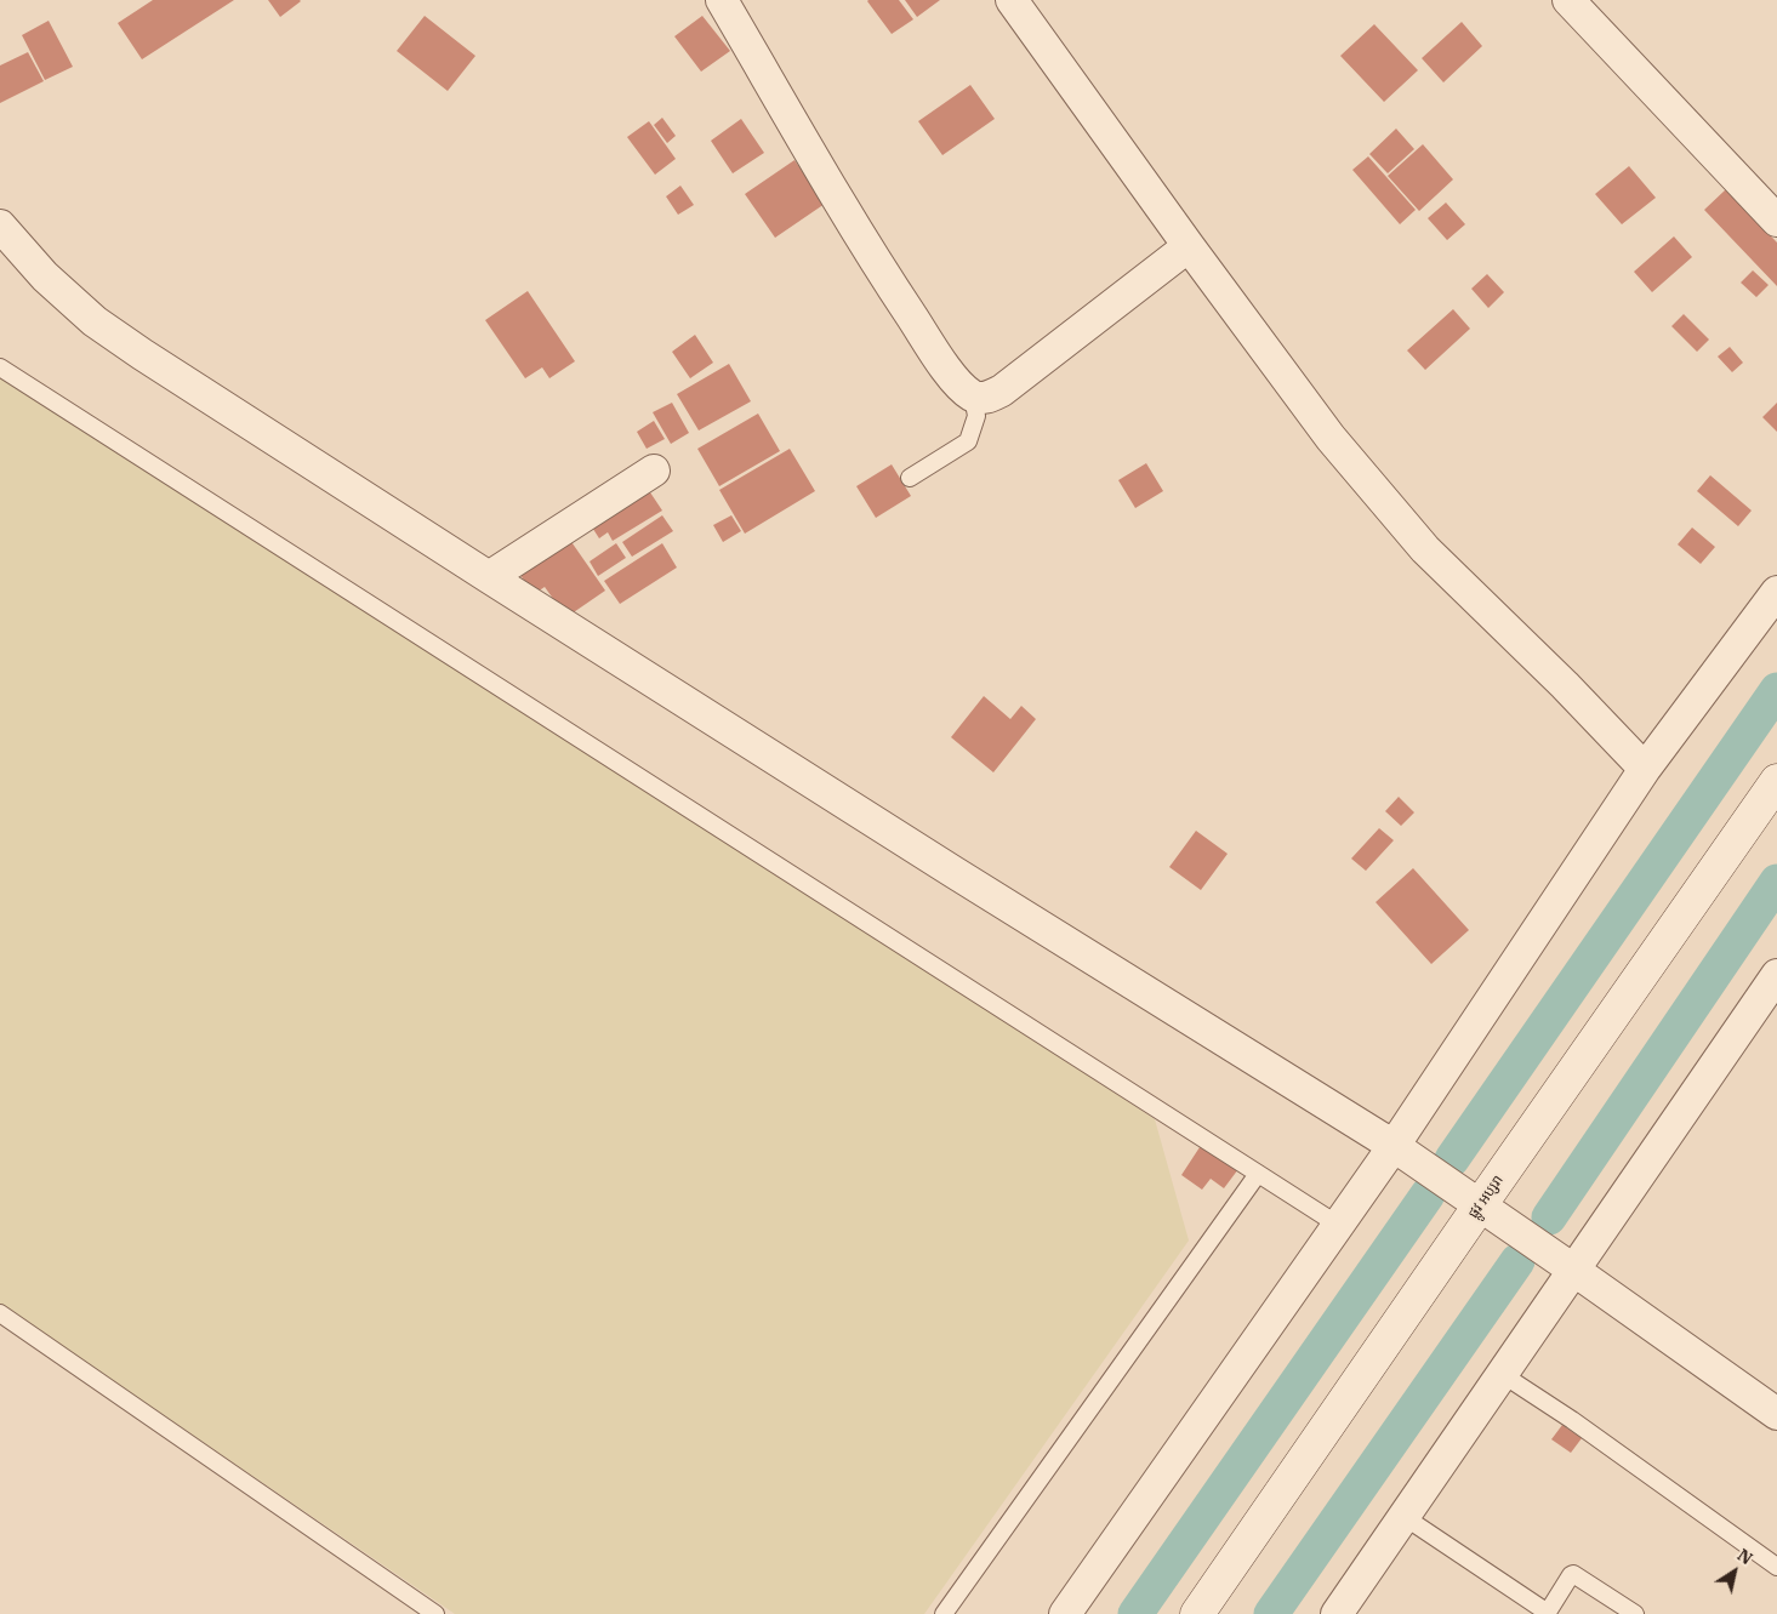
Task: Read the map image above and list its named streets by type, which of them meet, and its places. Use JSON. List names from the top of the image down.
{
  "streets": {
    "street": ["ផ្លូវ អប្សរា"]
  },
  "north": "top right"
}
